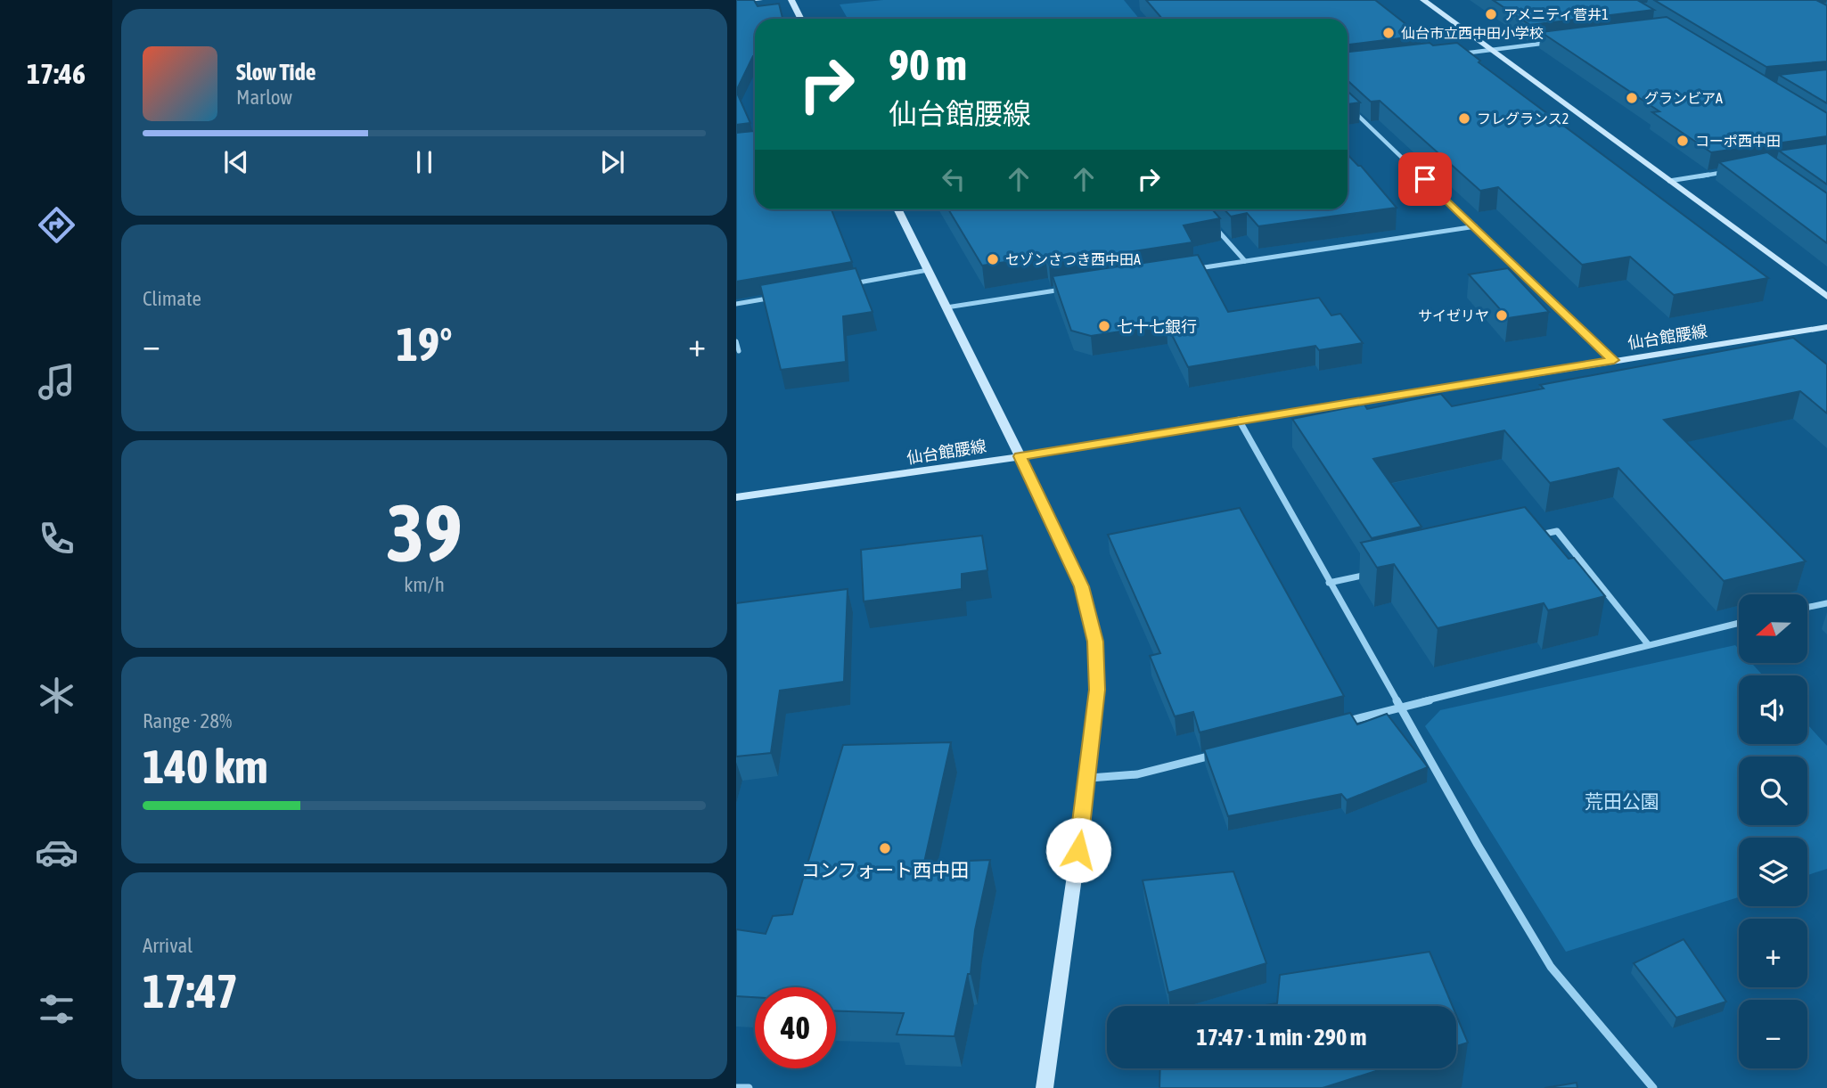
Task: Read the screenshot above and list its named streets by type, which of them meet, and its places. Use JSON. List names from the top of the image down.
{
  "streets": {
    "street": ["仙台館腰線"]
  },
  "parks": ["荒田公園"],
  "places": [
    "アメニティ菅井1",
    "仙台市立西中田小学校",
    "グランビアA",
    "フレグランス2",
    "コーポ西中田",
    "セゾンさつき西中田A",
    "サイゼリヤ",
    "七十七銀行",
    "コンフォート西中田"
  ],
  "north": "left",
  "page": {
    "tabs": "17:46",
    "turn": ["90 m", "仙台館腰線"],
    "song": ["Slow Tide", "Marlow"],
    "tile": [
      "Climate",
      ["39", "km/h"],
      ["Range · 28%", "140 km"],
      ["Arrival", "17:47"]
    ],
    "heat": ["−", "19°", "+"],
    "map_buttons": ["+", "−"],
    "limit": "40",
    "trip": "17:47 · 1 min · 290 m"
  }
}
